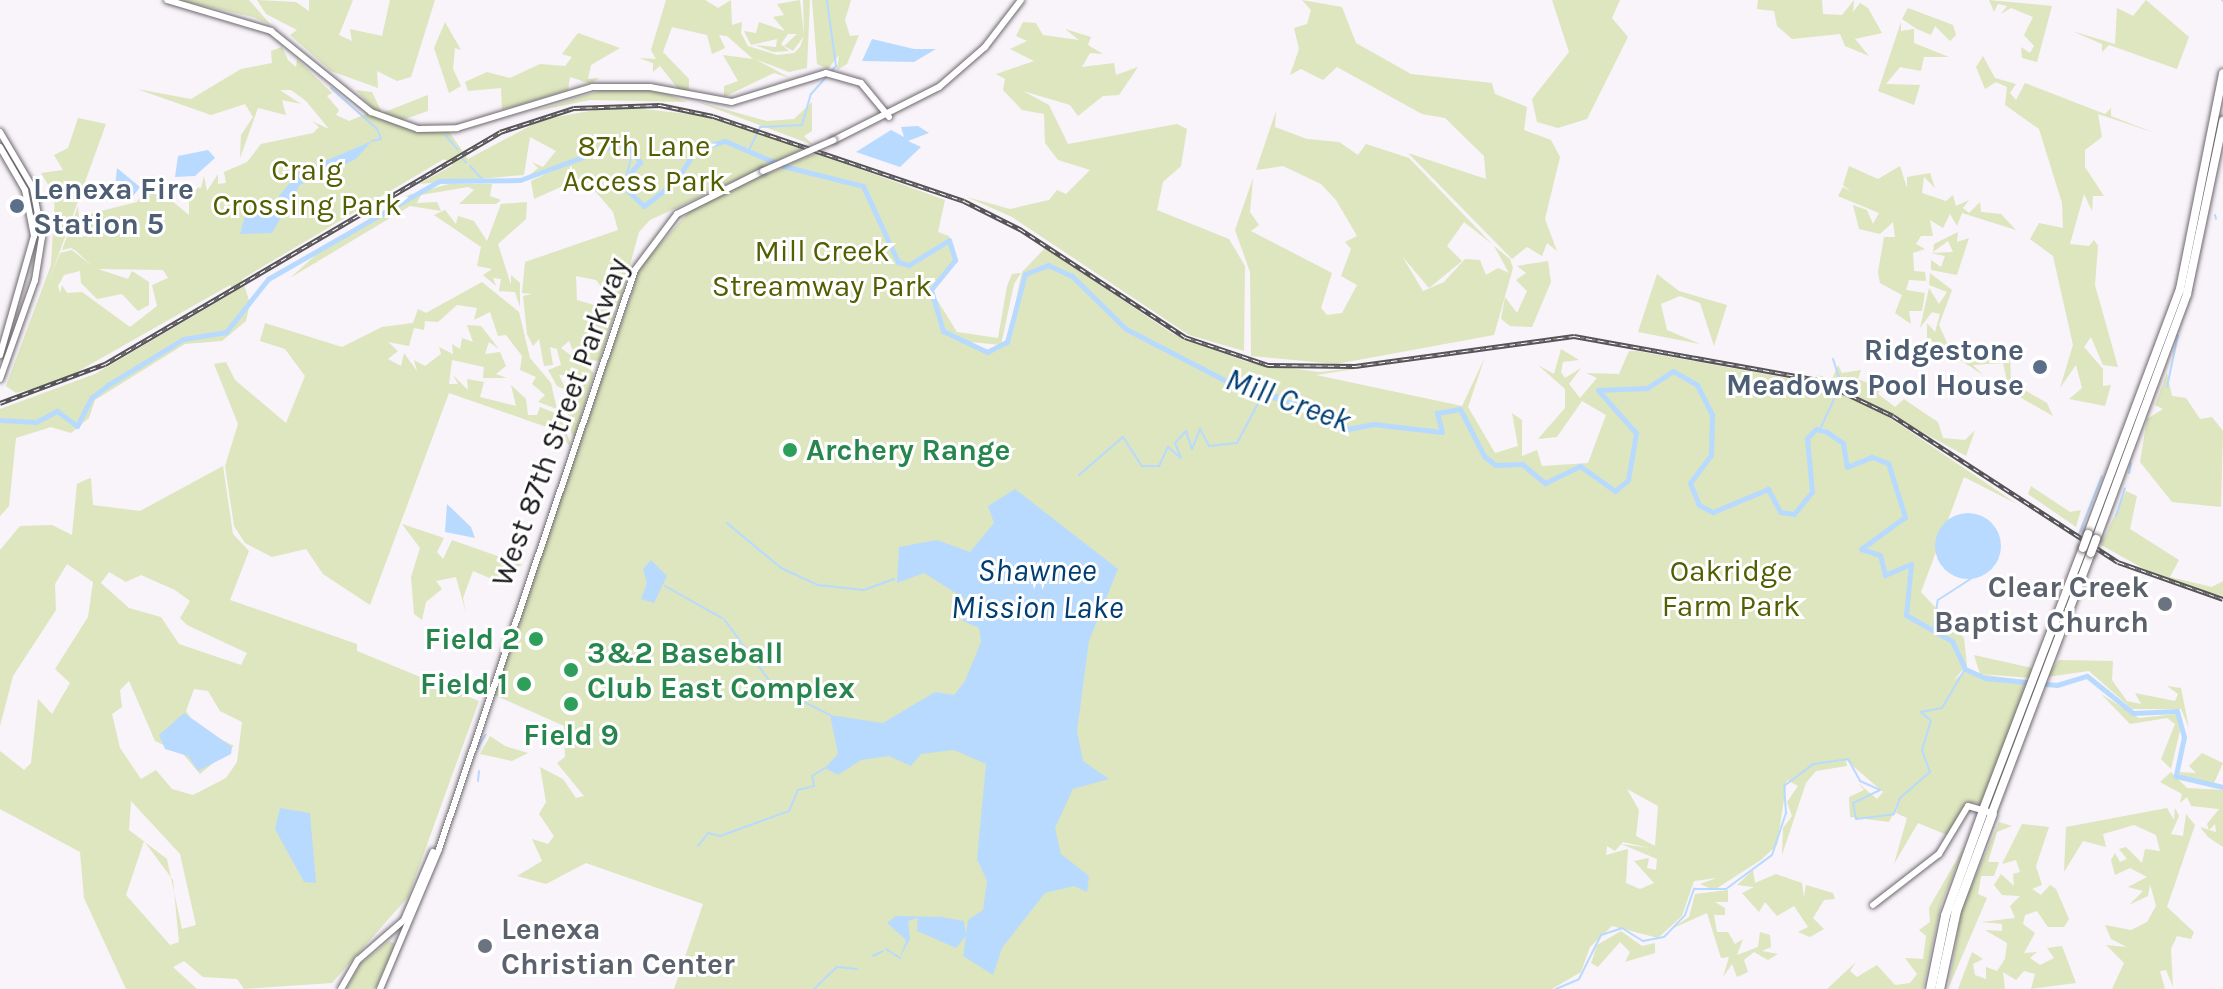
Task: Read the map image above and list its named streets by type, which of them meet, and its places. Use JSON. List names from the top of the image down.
{
  "streets": {
    "main road": ["West 87th Street Parkway"]
  },
  "water": ["Mill Creek", "Shawnee Mission Lake"],
  "parks": [
    "87th Lane Access Park",
    "Craig Crossing Park",
    "Mill Creek Streamway Park",
    "Oakridge Farm Park"
  ],
  "places": [
    "Lenexa Fire Station 5",
    "Ridgestone Meadows Pool House",
    "Archery Range",
    "Clear Creek Baptist Church",
    "Field 2",
    "3&2 Baseball Club East Complex",
    "Field 1",
    "Field 9",
    "Lenexa Christian Center"
  ]
}
